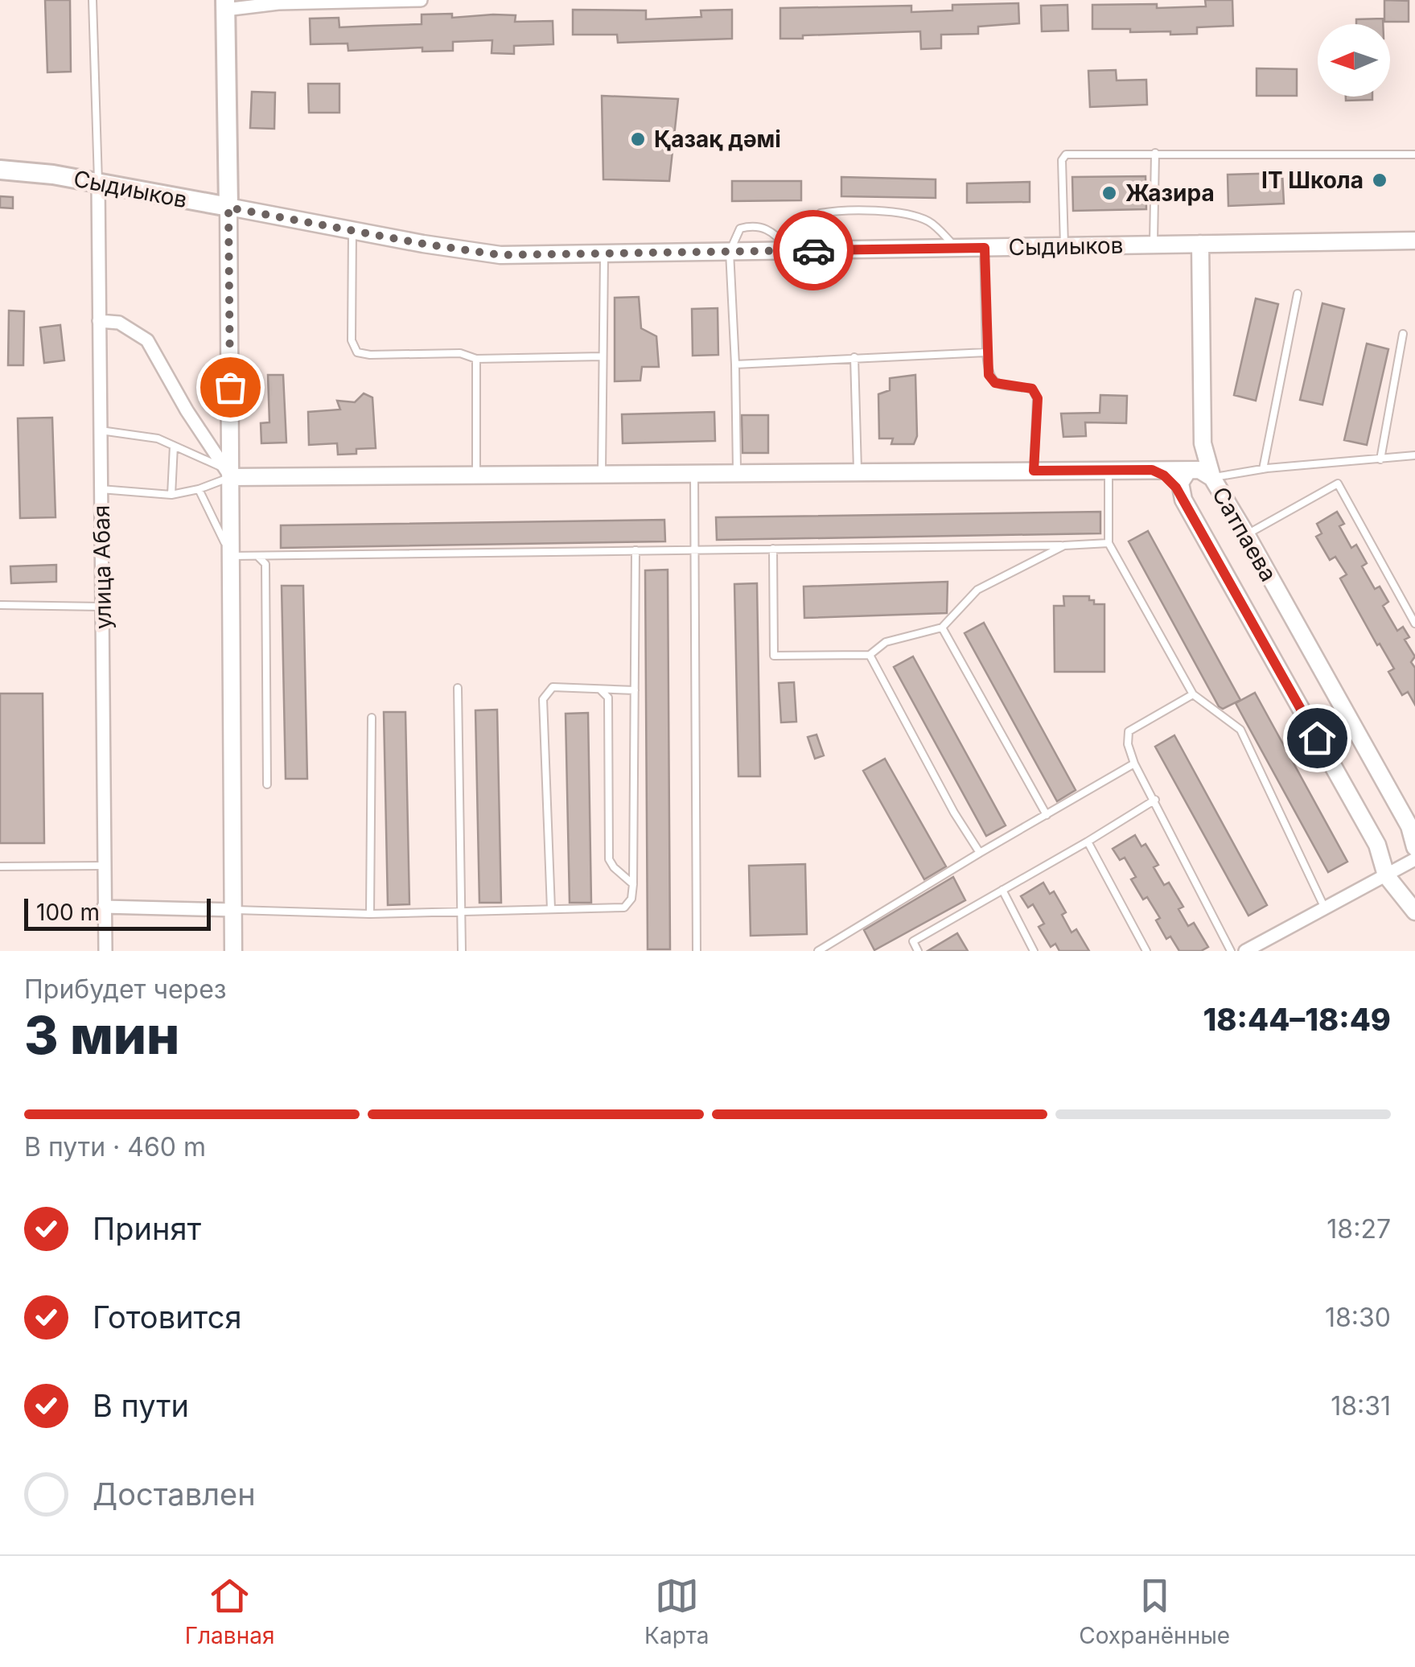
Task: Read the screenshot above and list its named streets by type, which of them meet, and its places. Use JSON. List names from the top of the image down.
{
  "streets": {
    "main road": ["Сыдиыков"],
    "street": ["Сатпаева", "улица Абая"]
  },
  "crossings": [
    ["Сыдиыков", "улица Абая"]
  ],
  "places": ["Қазақ дәмі", "IT Школа", "Жазира"],
  "scale_bar": "100 m",
  "north": "left",
  "page": {
    "scale": "100 m",
    "heading": ["3 мин", "Прибудет через", "18:44–18:49"],
    "bar": "В пути · 460 m",
    "list": [
      ["Принят", "18:27"],
      ["Готовится", "18:30"],
      ["В пути", "18:31"],
      "Доставлен"
    ],
    "tabs": ["Главная", "Карта", "Сохранённые"]
  }
}
